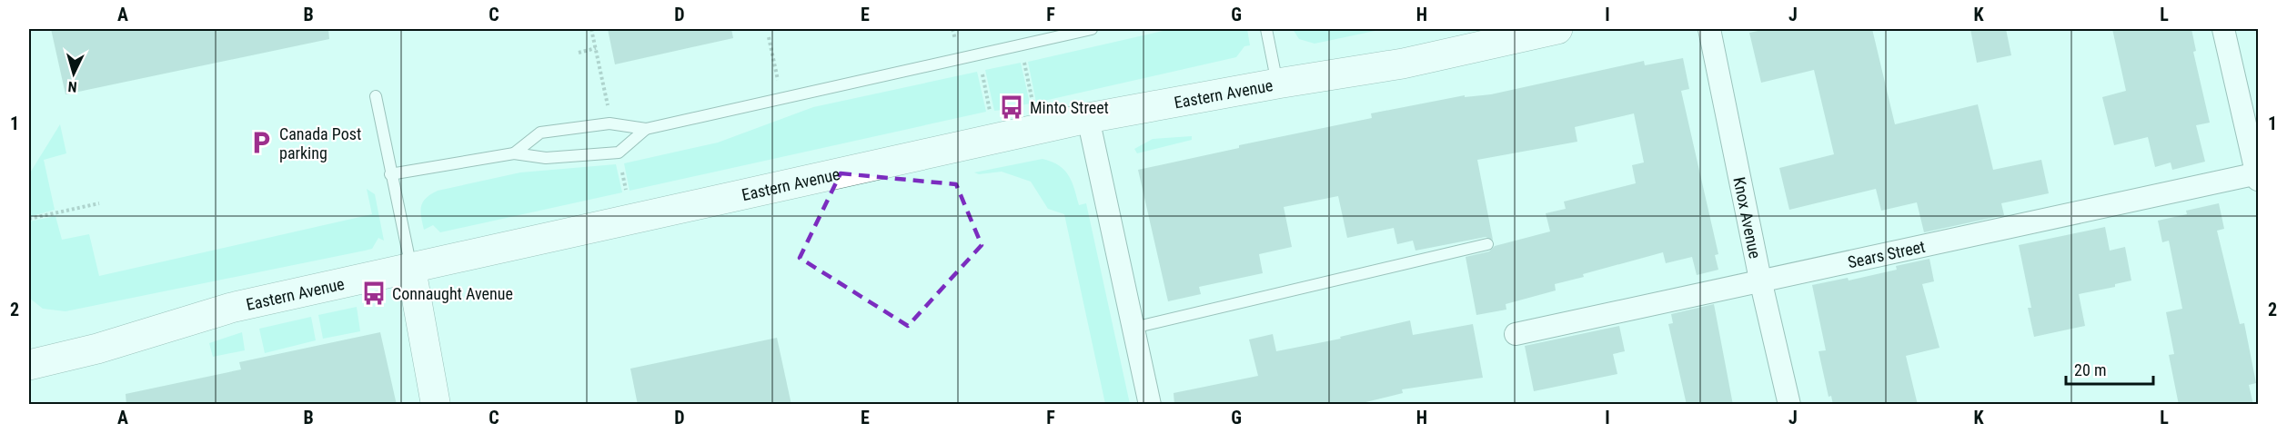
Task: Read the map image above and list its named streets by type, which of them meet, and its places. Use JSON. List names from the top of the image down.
{
  "streets": {
    "main road": ["Eastern Avenue"],
    "street": ["Knox Avenue", "Sears Street"]
  },
  "crossings": [
    ["Knox Avenue", "Sears Street"]
  ],
  "places": {
    "bus stop": ["Minto Street", "Connaught Avenue"],
    "parking": ["Canada Post parking"]
  },
  "scale_bar": "20 m",
  "north": "bottom",
  "grid": {
    "columns": [
      "A",
      "B",
      "C",
      "D",
      "E",
      "F",
      "G",
      "H",
      "I",
      "J",
      "K",
      "L"
    ],
    "rows": ["1", "2"]
  }
}
